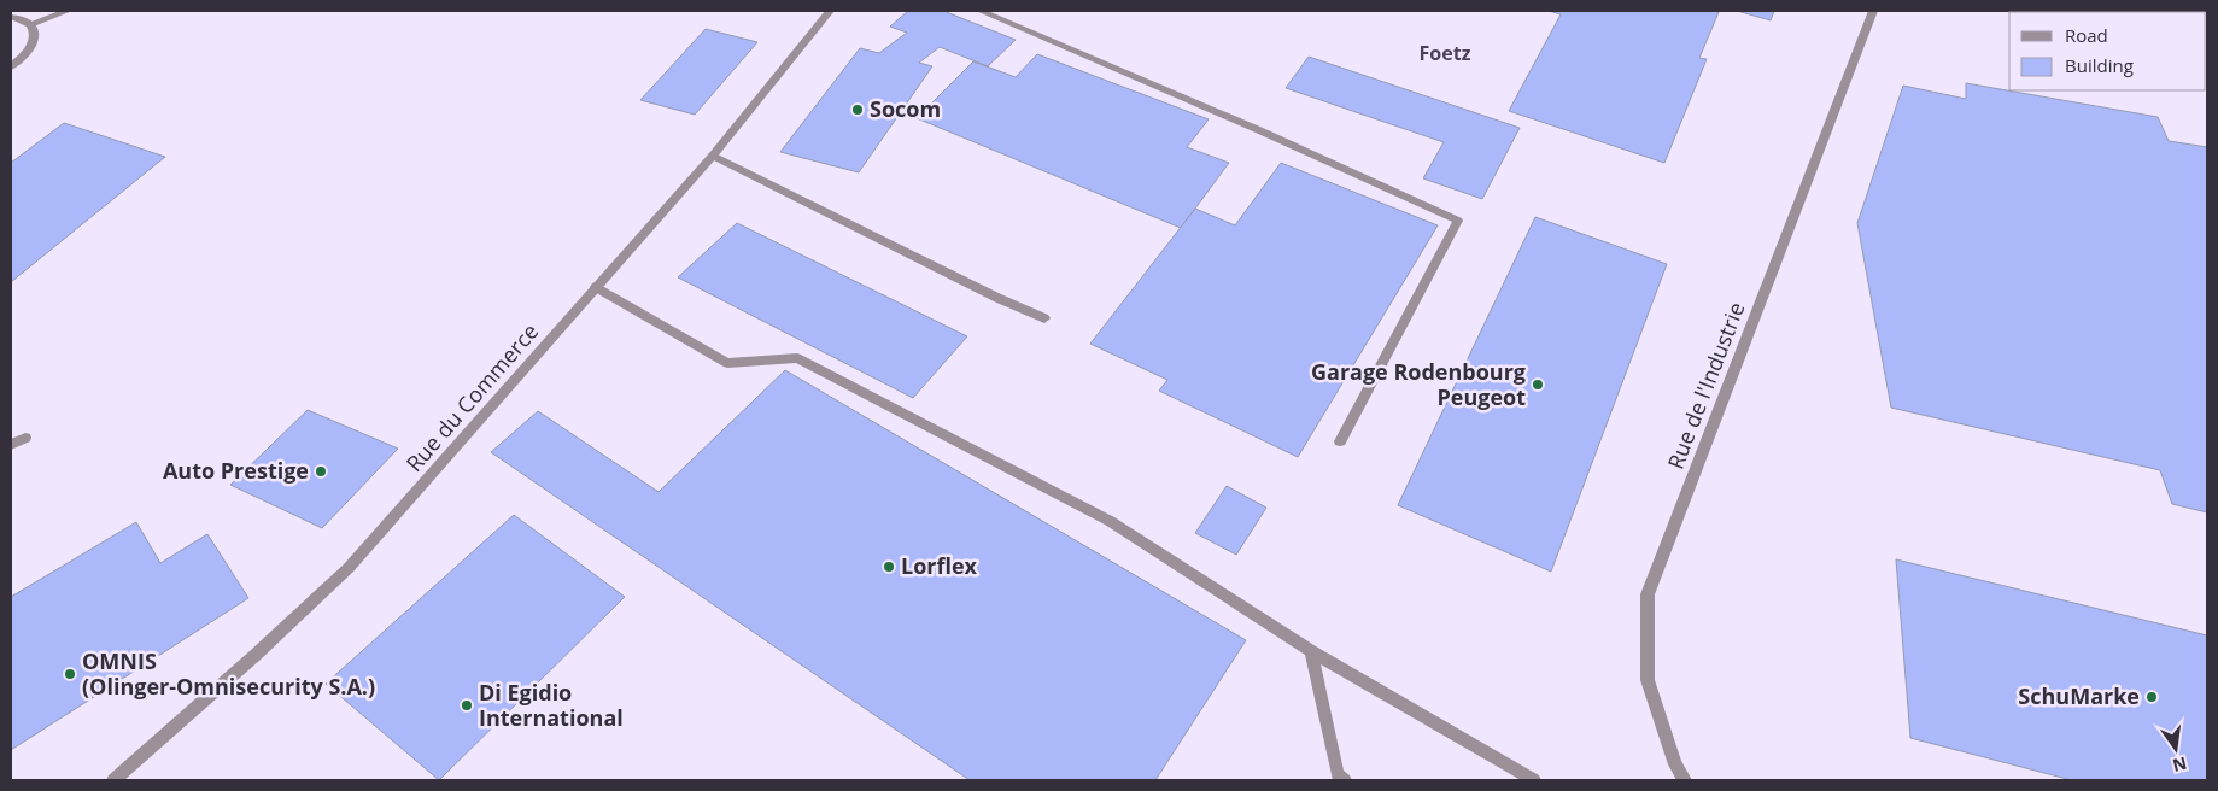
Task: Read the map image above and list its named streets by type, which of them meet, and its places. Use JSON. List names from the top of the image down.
{
  "streets": {
    "street": ["Rue de l'Industrie", "Rue du Commerce"]
  },
  "districts": ["Foetz"],
  "places": [
    "Socom",
    "Garage Rodenbourg Peugeot",
    "Auto Prestige",
    "Lorflex",
    "OMNIS (Olinger-Omnisecurity S.A.)",
    "SchuMarke",
    "Di Egidio International"
  ],
  "legend": ["Road", "Building"],
  "north": "bottom"
}
